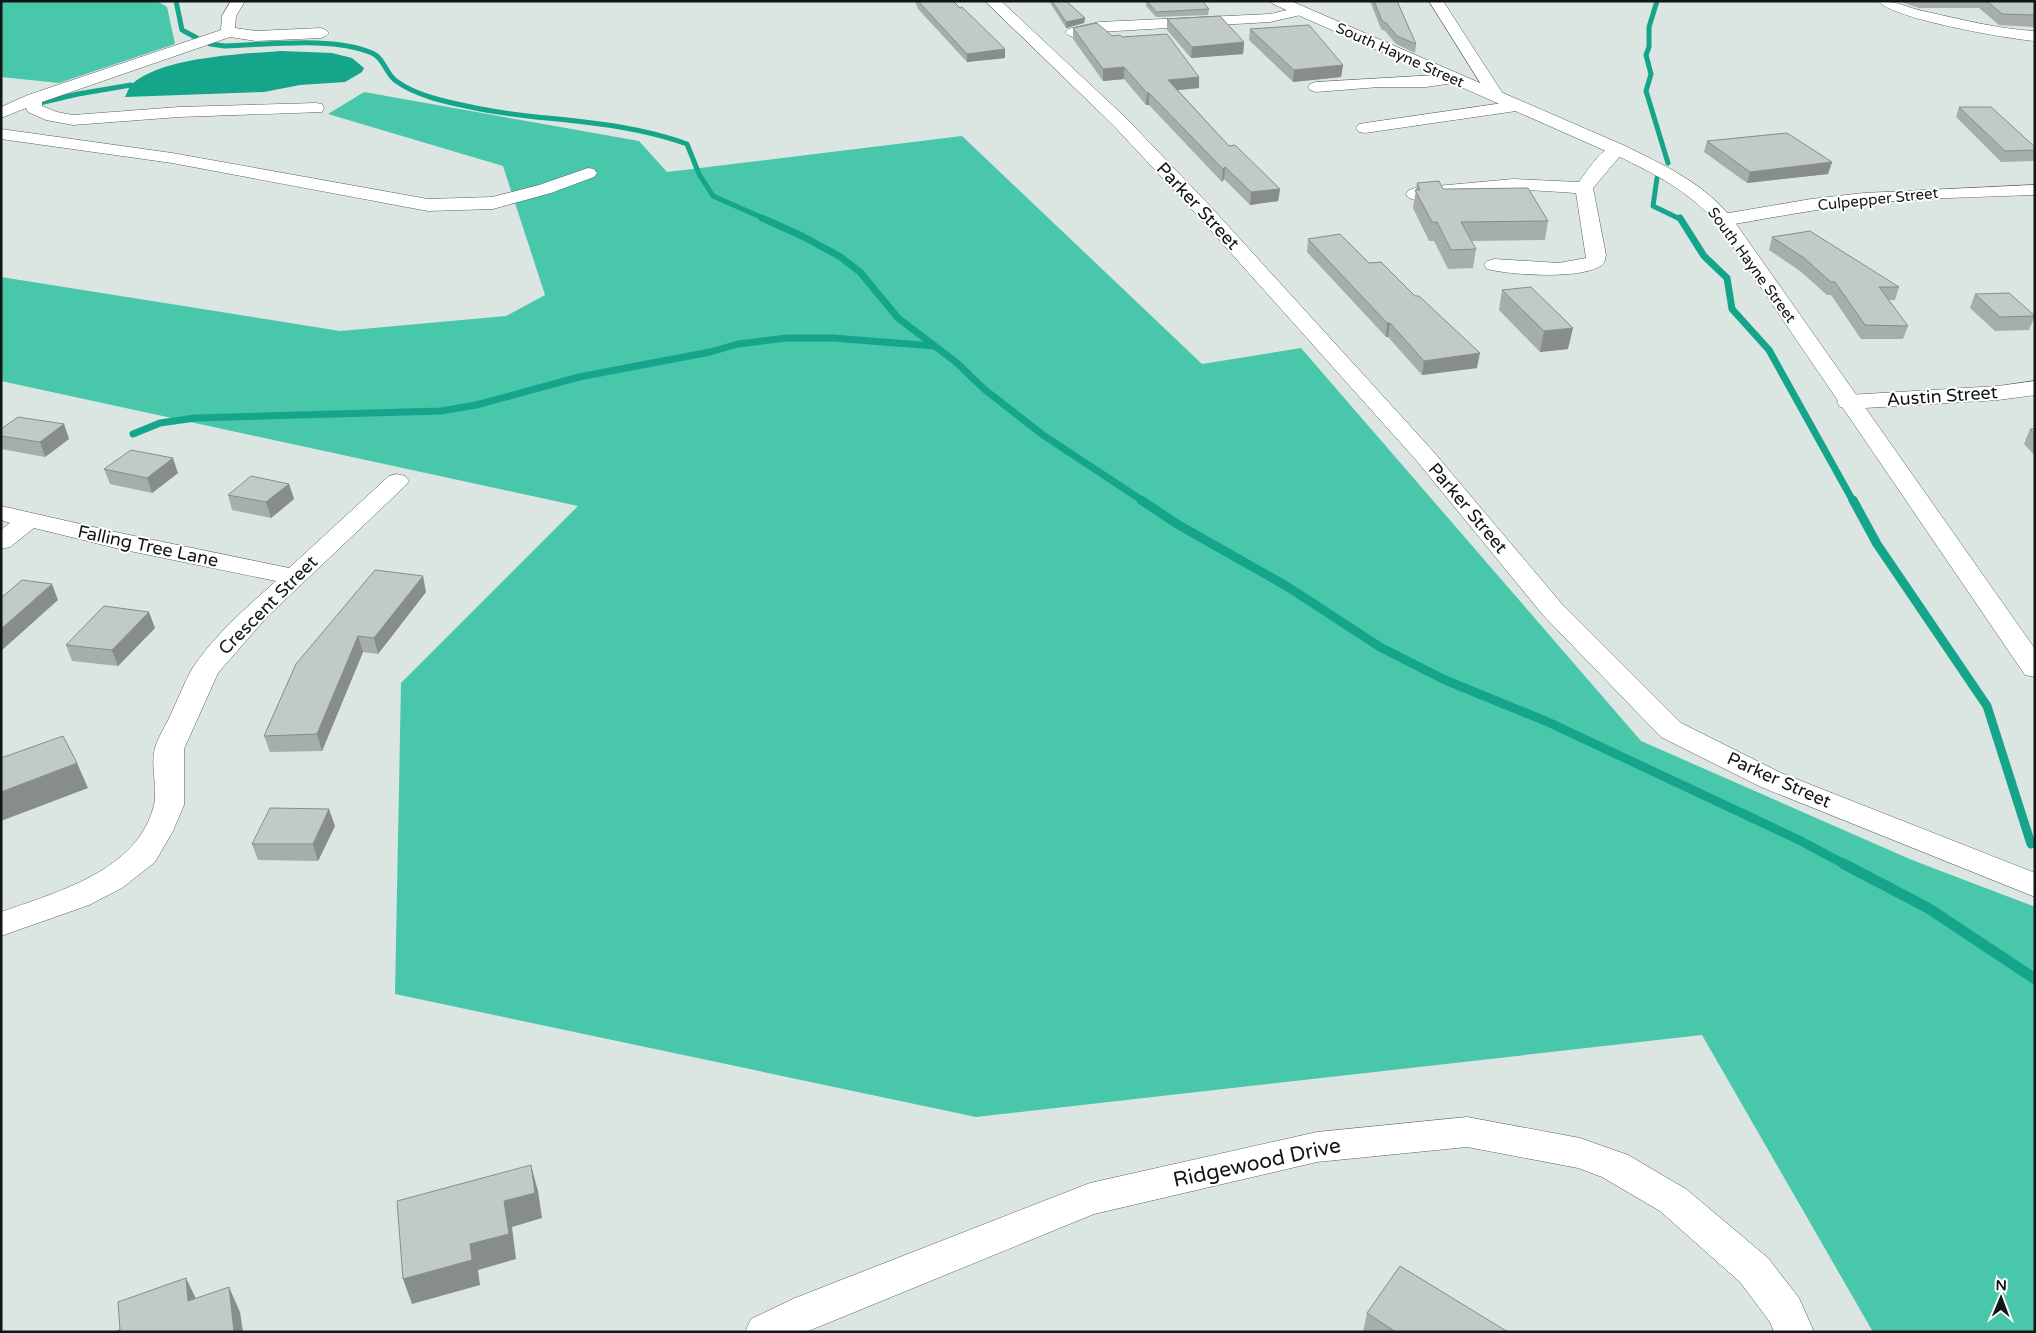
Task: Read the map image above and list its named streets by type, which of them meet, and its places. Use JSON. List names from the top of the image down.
{
  "streets": {
    "street": [
      "South Hayne Street",
      "Culpepper Street",
      "Parker Street",
      "Austin Street",
      "Falling Tree Lane",
      "Crescent Street",
      "Ridgewood Drive"
    ]
  },
  "crossings": [
    ["South Hayne Street", "Culpepper Street"],
    ["South Hayne Street", "Austin Street"],
    ["Falling Tree Lane", "Crescent Street"]
  ],
  "north": "top"
}
